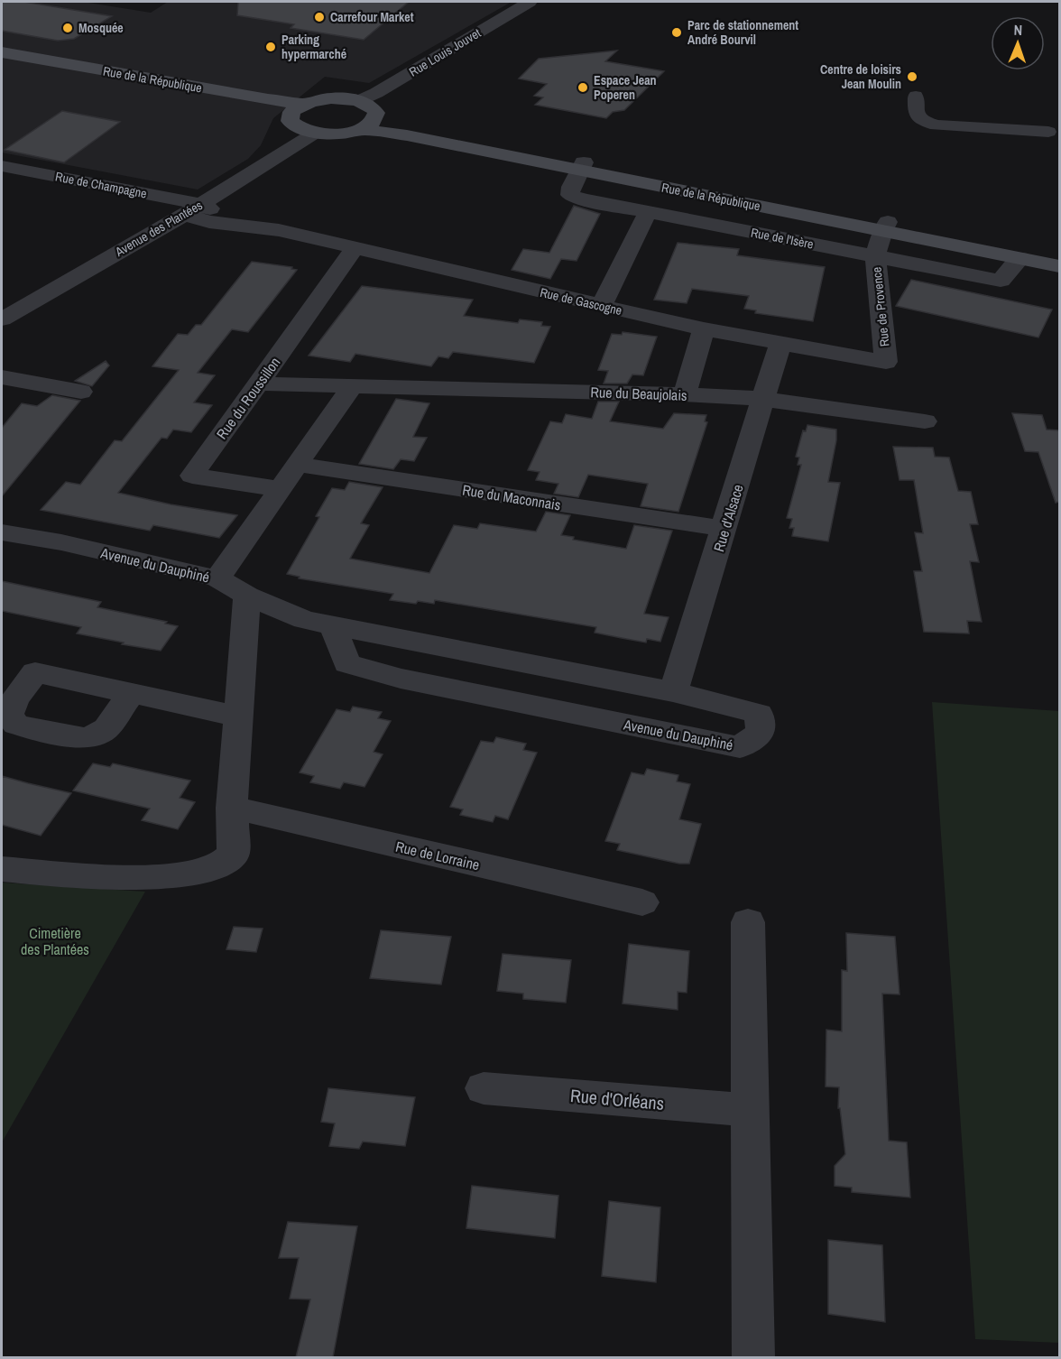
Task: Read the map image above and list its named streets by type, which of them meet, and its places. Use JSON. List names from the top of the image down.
{
  "streets": {
    "main road": ["Rue de la République"],
    "street": [
      "Rue Louis Jouvet",
      "Rue de Champagne",
      "Avenue des Plantées",
      "Rue de l'Isère",
      "Rue de Gascogne",
      "Rue de Provence",
      "Rue du Beaujolais",
      "Rue du Roussillon",
      "Rue du Maconnais",
      "Rue d'Alsace",
      "Avenue du Dauphiné",
      "Rue de Lorraine",
      "Rue d'Orléans"
    ]
  },
  "crossings": [
    ["Rue de la République", "Avenue des Plantées"],
    ["Rue de la République", "Rue de l'Isère"],
    ["Rue de la République", "Rue de Provence"],
    ["Rue de Champagne", "Avenue des Plantées"],
    ["Rue de Champagne", "Rue de Gascogne"],
    ["Avenue des Plantées", "Rue de Gascogne"],
    ["Rue de l'Isère", "Rue de Provence"],
    ["Rue de Gascogne", "Rue de Provence"],
    ["Rue de Gascogne", "Rue du Roussillon"],
    ["Rue de Gascogne", "Rue d'Alsace"],
    ["Rue du Beaujolais", "Rue du Roussillon"],
    ["Rue du Beaujolais", "Rue d'Alsace"],
    ["Rue du Maconnais", "Rue d'Alsace"],
    ["Rue d'Alsace", "Avenue du Dauphiné"]
  ],
  "parks": ["Cimetière des Plantées"],
  "places": [
    "Carrefour Market",
    "Mosquée",
    "Parc de stationnement André Bourvil",
    "Parking hypermarché",
    "Centre de loisirs Jean Moulin",
    "Espace Jean Poperen"
  ],
  "north": "top"
}
